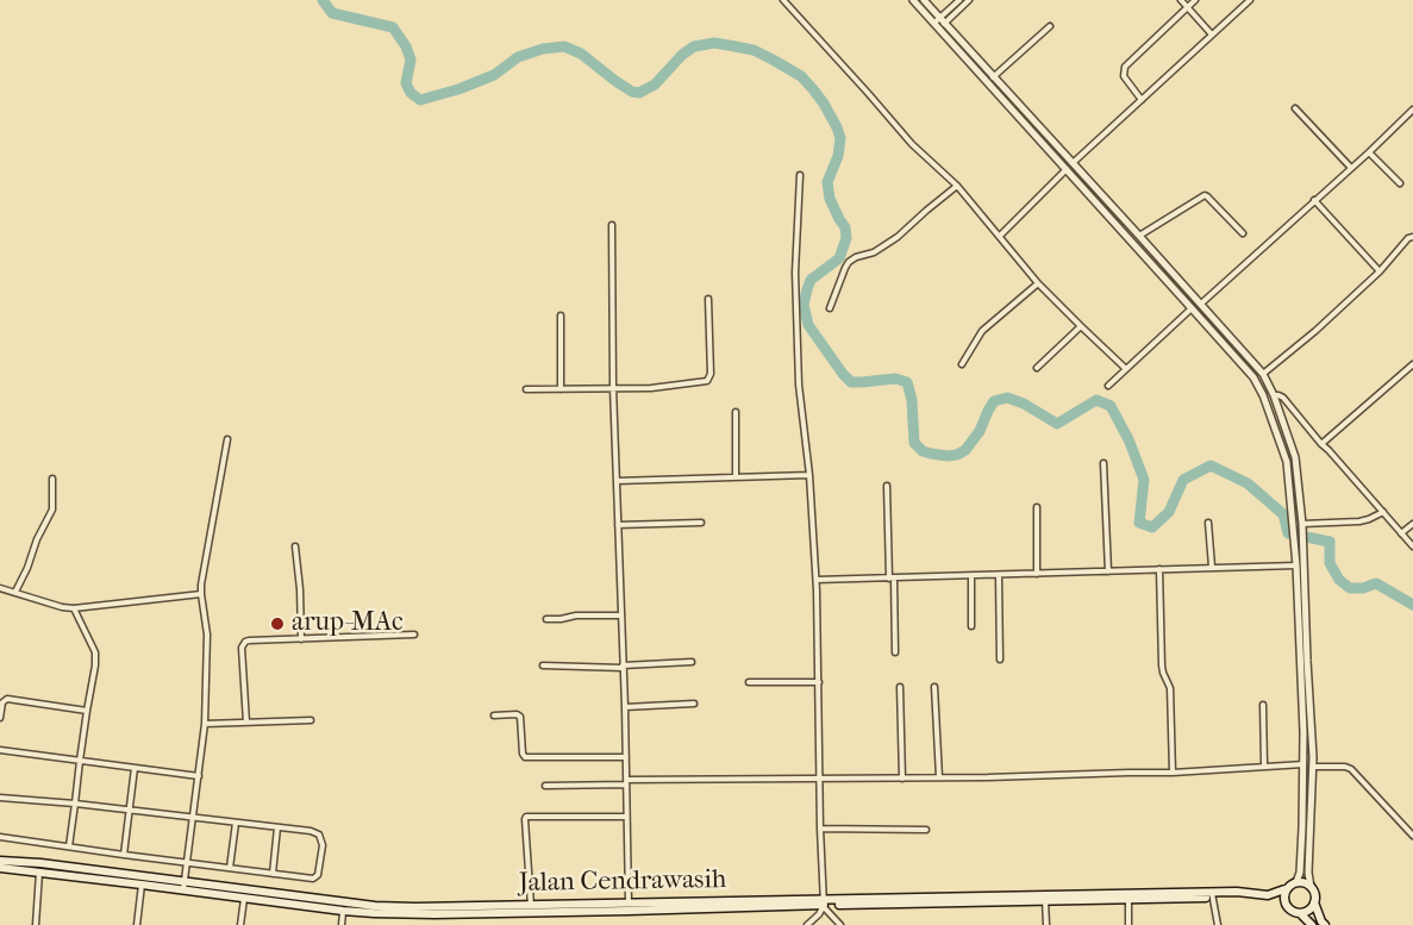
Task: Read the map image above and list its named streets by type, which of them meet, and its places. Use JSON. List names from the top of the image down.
{
  "streets": {
    "main road": ["Jalan Cendrawasih"]
  },
  "places": ["arup-MAc"]
}
